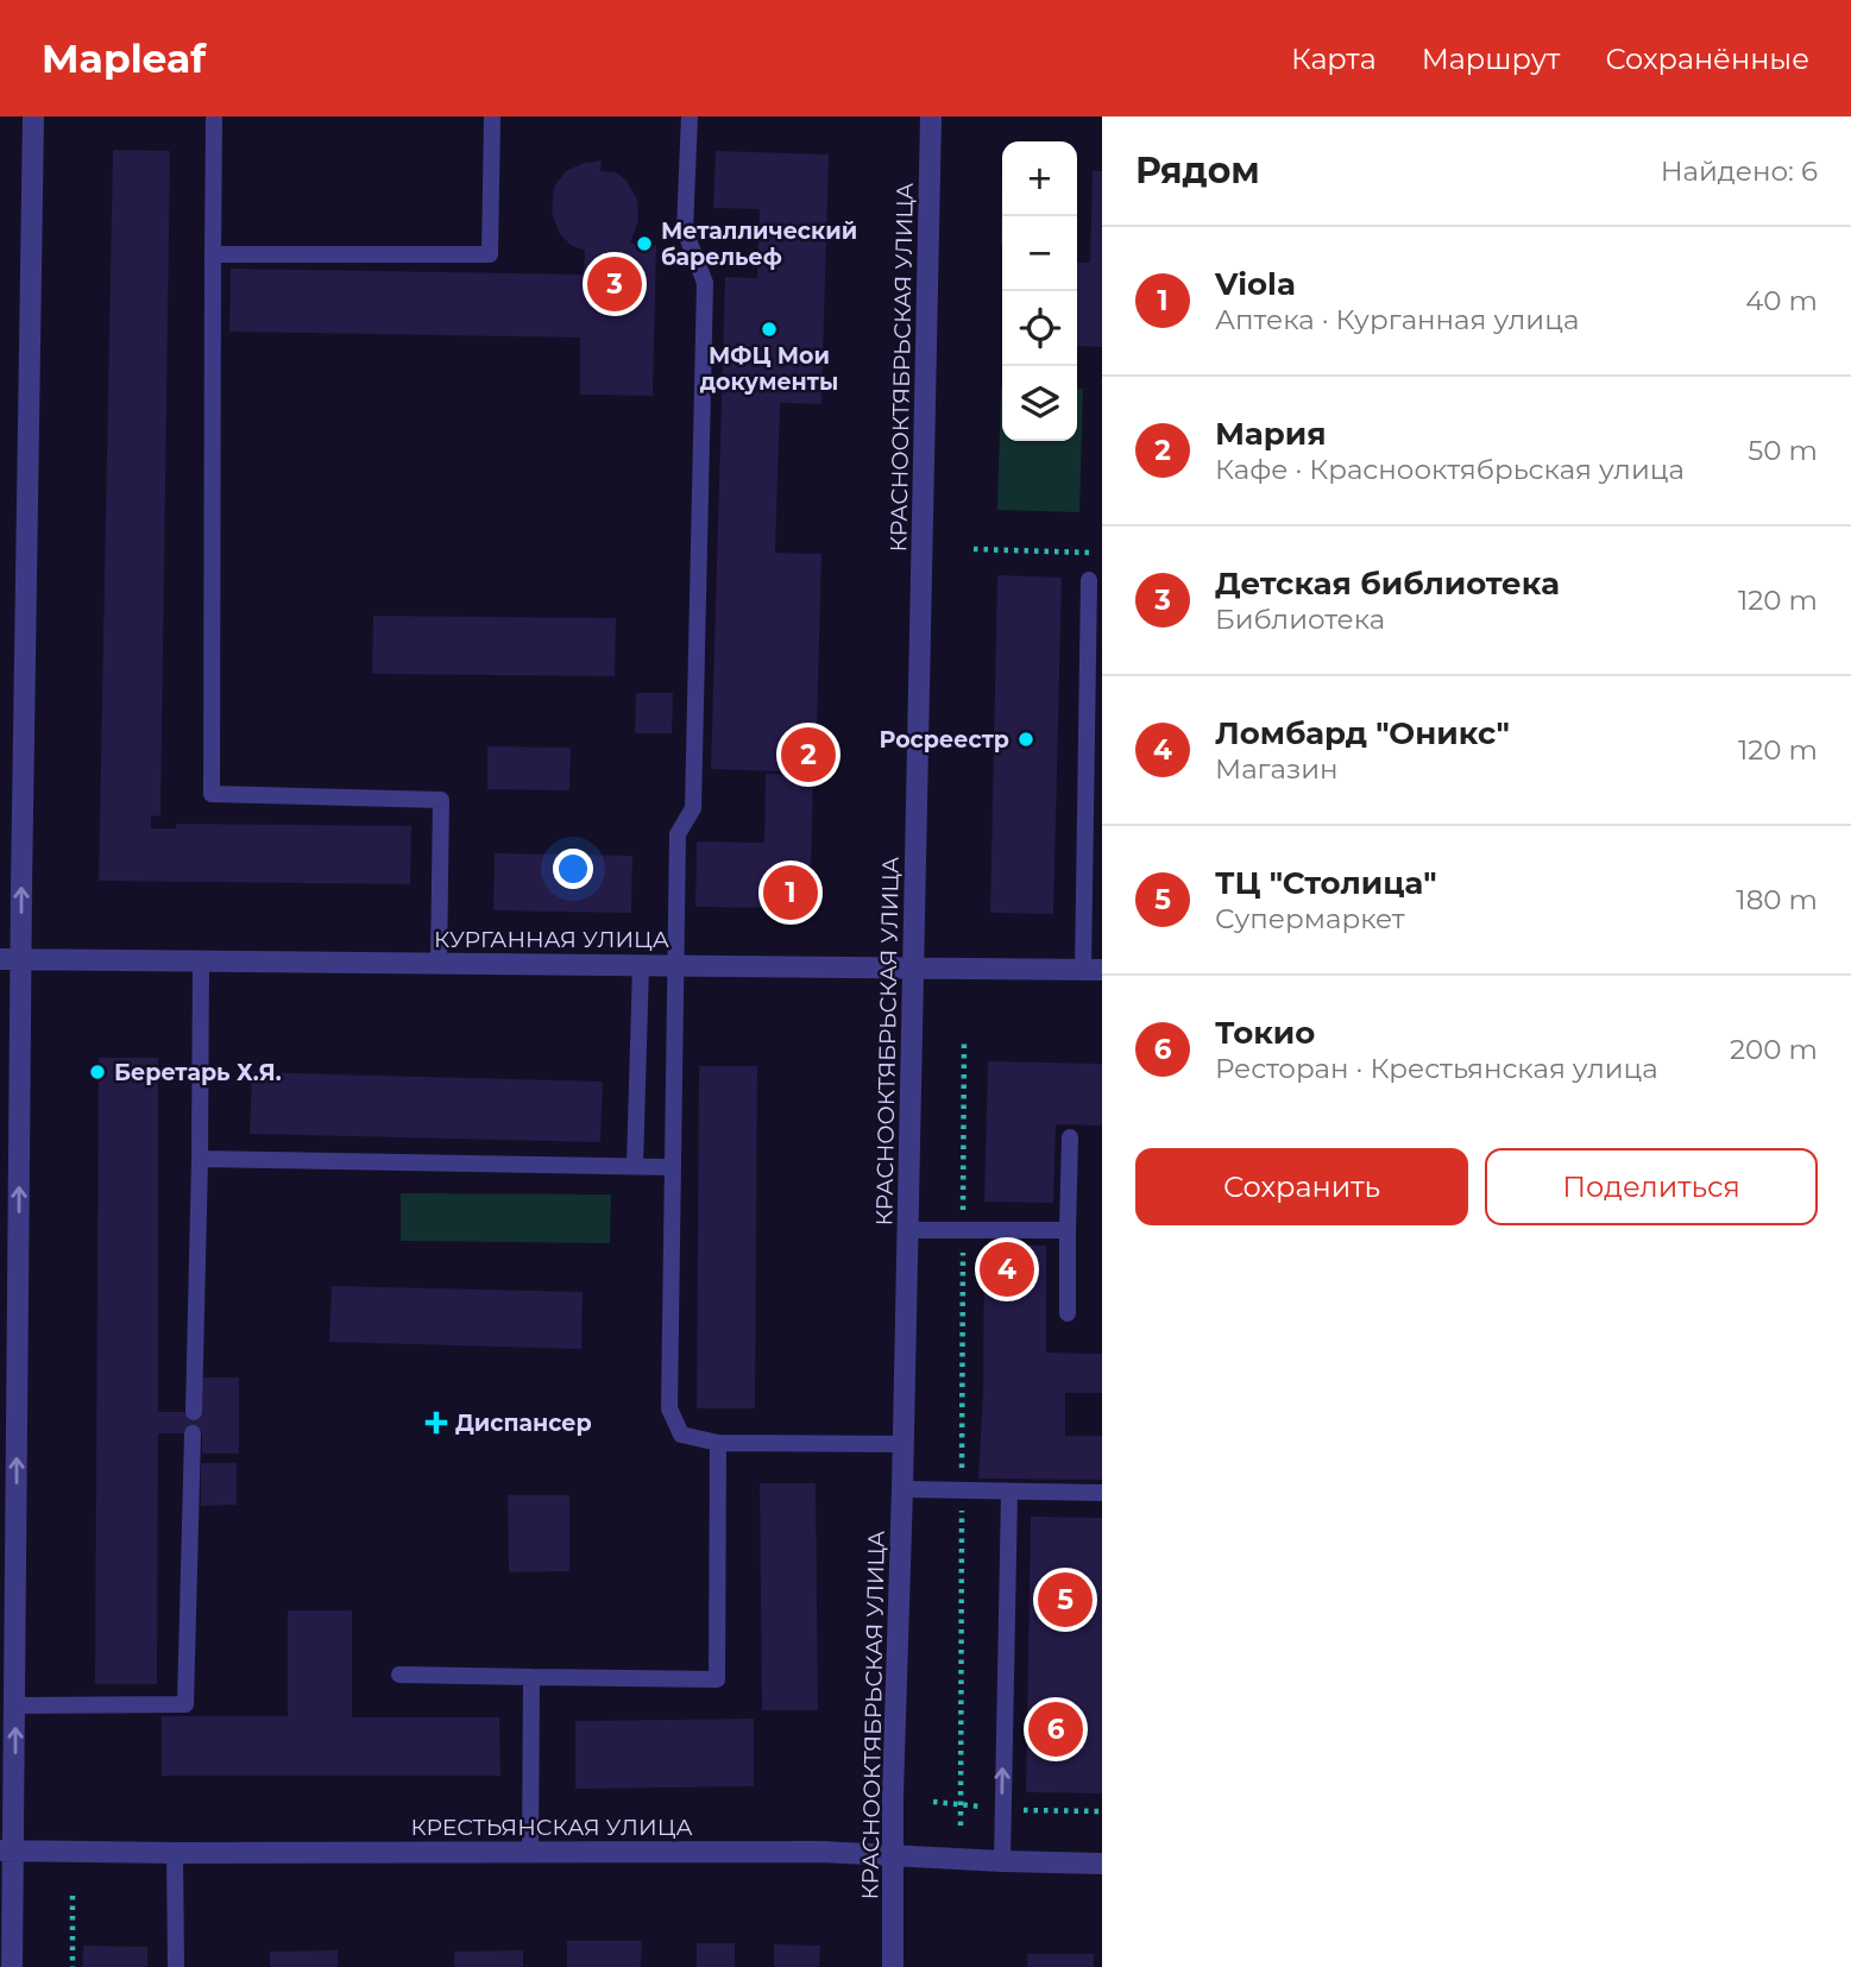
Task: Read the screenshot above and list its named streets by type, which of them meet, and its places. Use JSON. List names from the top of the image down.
{
  "streets": {
    "street": ["КРАСНООКТЯБРЬСКАЯ УЛИЦА", "КУРГАННАЯ УЛИЦА", "КРЕСТЬЯНСКАЯ УЛИЦА"]
  },
  "crossings": [
    ["КРАСНООКТЯБРЬСКАЯ УЛИЦА", "КУРГАННАЯ УЛИЦА"],
    ["КРАСНООКТЯБРЬСКАЯ УЛИЦА", "КРЕСТЬЯНСКАЯ УЛИЦА"]
  ],
  "places": {
    "other": [
      "Металлический барельеф",
      "МФЦ Мои документы",
      "Росреестр",
      "Беретарь Х.Я."
    ],
    "health": ["Диспансер"]
  },
  "page": {
    "header": "Mapleaf",
    "nav": ["Карта", "Маршрут", "Сохранённые"],
    "heading": ["Рядом", "Найдено: 6"],
    "map_buttons": ["+", "−"],
    "list": [
      {
        "mark": "1",
        "name": "Viola",
        "note": "Аптека · Курганная улица",
        "value": "40 m"
      },
      {
        "mark": "2",
        "name": "Мария",
        "note": "Кафе · Краснооктябрьская улица",
        "value": "50 m"
      },
      {
        "mark": "3",
        "name": "Детская библиотека",
        "note": "Библиотека",
        "value": "120 m"
      },
      {
        "mark": "4",
        "name": "Ломбард \"Оникс\"",
        "note": "Магазин",
        "value": "120 m"
      },
      {
        "mark": "5",
        "name": "ТЦ \"Столица\"",
        "note": "Супермаркет",
        "value": "180 m"
      },
      {
        "mark": "6",
        "name": "Токио",
        "note": "Ресторан · Крестьянская улица",
        "value": "200 m"
      }
    ],
    "pins": [
      "3",
      "2",
      "1",
      "4",
      "5",
      "6"
    ],
    "buttons": ["Сохранить", "Поделиться"]
  }
}
